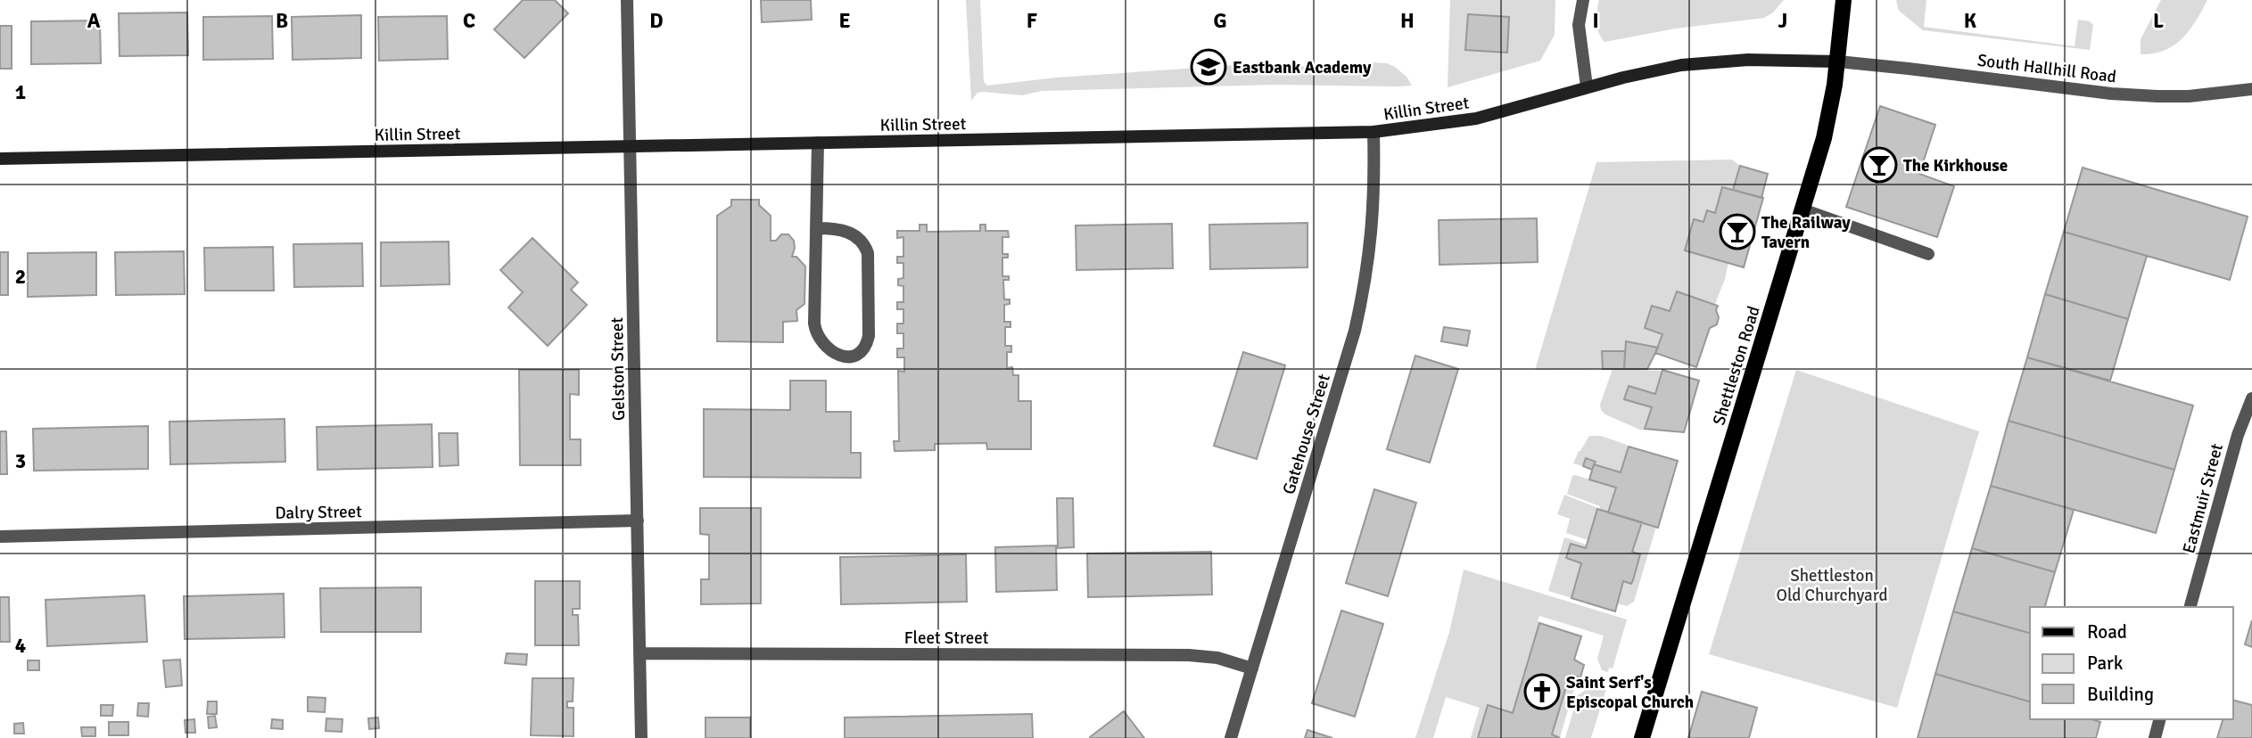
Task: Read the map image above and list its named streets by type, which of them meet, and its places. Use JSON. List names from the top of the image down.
{
  "streets": {
    "main road": ["Killin Street", "Shettleston Road"],
    "street": [
      "South Hallhill Road",
      "Gelston Street",
      "Gatehouse Street",
      "Eastmuir Street",
      "Dalry Street",
      "Fleet Street"
    ]
  },
  "crossings": [
    ["South Hallhill Road", "Killin Street"],
    ["South Hallhill Road", "Shettleston Road"],
    ["Killin Street", "Shettleston Road"],
    ["Killin Street", "Gelston Street"],
    ["Killin Street", "Gatehouse Street"],
    ["Gelston Street", "Dalry Street"],
    ["Gelston Street", "Fleet Street"],
    ["Gatehouse Street", "Fleet Street"]
  ],
  "parks": ["Shettleston Old Churchyard"],
  "places": {
    "school or university": ["Eastbank Academy"],
    "bar": ["The Kirkhouse", "The Railway Tavern"],
    "church": ["Saint Serf's Episcopal Church"]
  },
  "legend": ["Road", "Park", "Building"],
  "grid": {
    "columns": [
      "A",
      "B",
      "C",
      "D",
      "E",
      "F",
      "G",
      "H",
      "I",
      "J",
      "K",
      "L"
    ],
    "rows": [
      "1",
      "2",
      "3",
      "4"
    ]
  }
}
